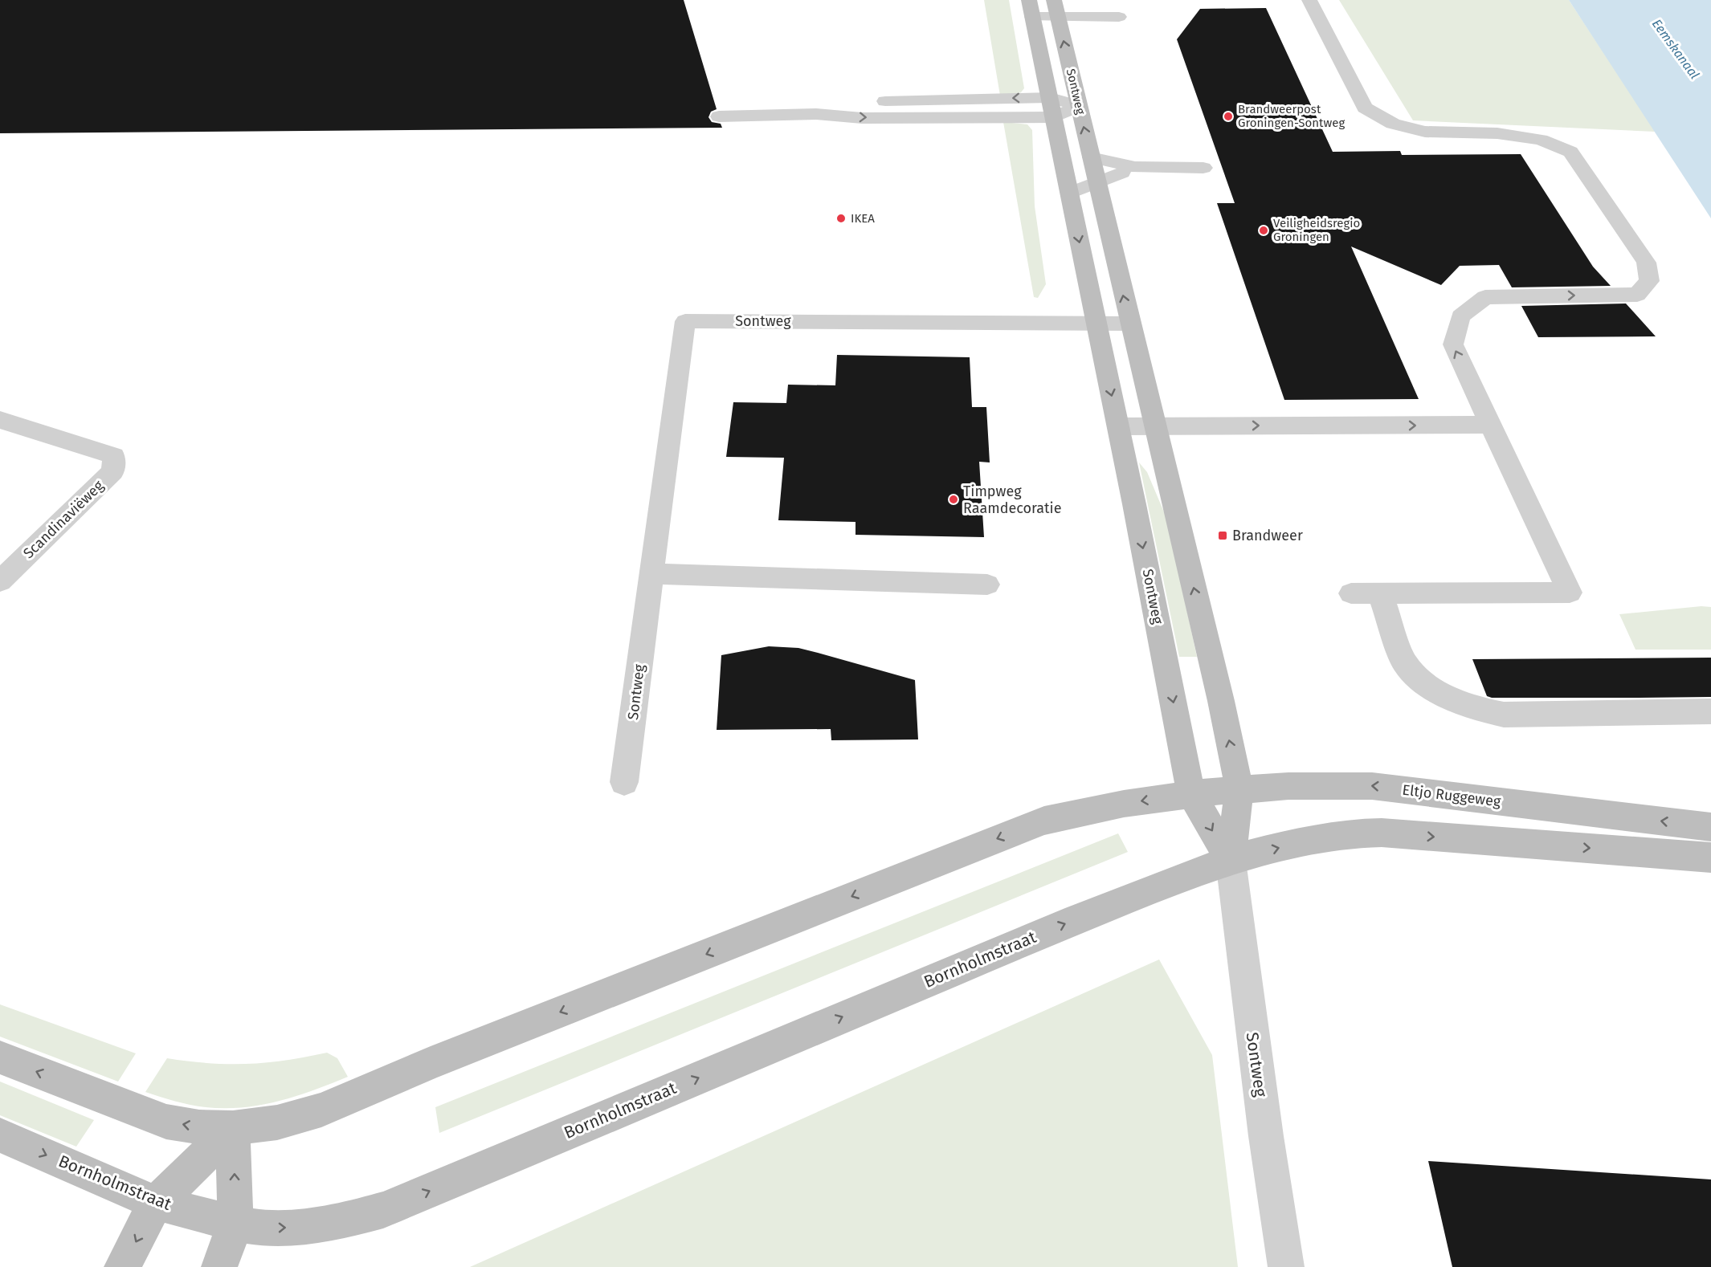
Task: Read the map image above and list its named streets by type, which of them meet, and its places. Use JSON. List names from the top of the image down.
{
  "streets": {
    "street": [
      "Sontweg",
      "Scandinaviëweg",
      "Eltjo Ruggeweg",
      "Bornholmstraat"
    ]
  },
  "crossings": [
    ["Sontweg", "Eltjo Ruggeweg"],
    ["Sontweg", "Bornholmstraat"]
  ],
  "water": ["Eemskanaal"],
  "places": {
    "other": [
      "Brandweerpost Groningen-Sontweg",
      "IKEA",
      "Veiligheidsregio Groningen",
      "Timpweg Raamdecoratie"
    ],
    "transit": ["Brandweer"]
  }
}
